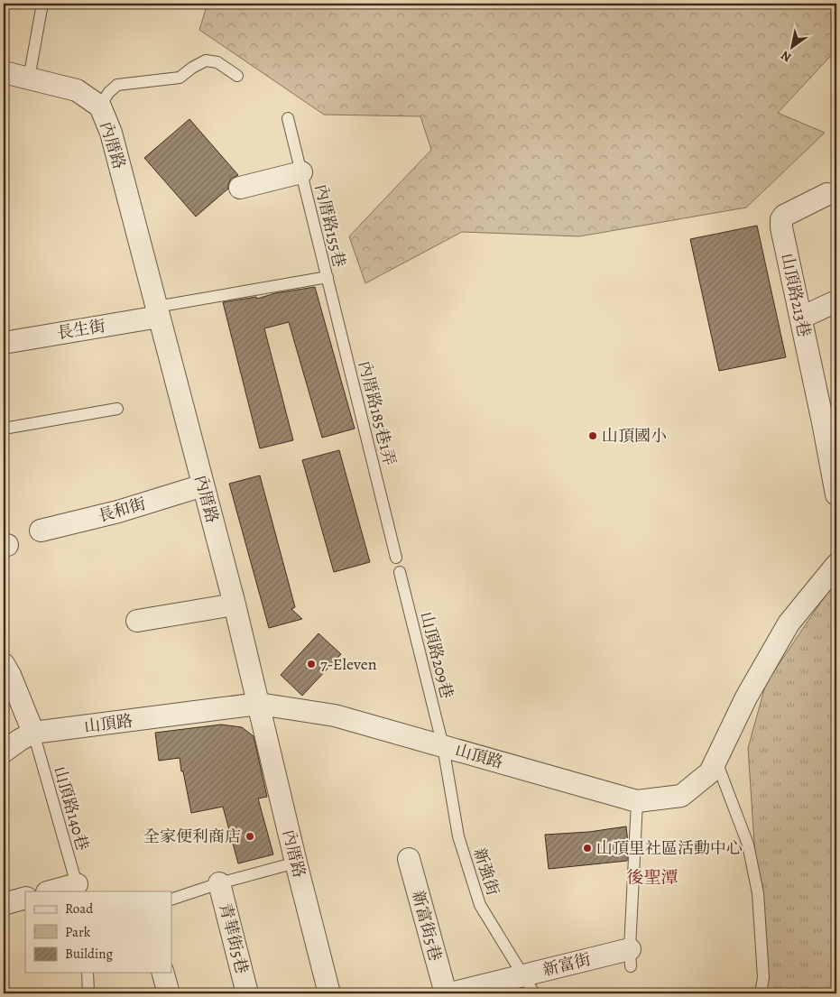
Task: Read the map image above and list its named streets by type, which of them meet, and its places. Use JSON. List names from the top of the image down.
{
  "streets": {
    "street": [
      "內厝路",
      "山頂路213巷",
      "長生街",
      "長和街",
      "山頂路",
      "新富街5巷",
      "青華街5巷",
      "新富街"
    ],
    "lane": [
      "內厝路155巷",
      "內厝路185巷1弄",
      "山頂路209巷",
      "山頂路140巷",
      "新強街"
    ]
  },
  "crossings": [
    ["內厝路", "內厝路155巷"],
    ["內厝路", "長生街"],
    ["內厝路", "長和街"],
    ["內厝路", "山頂路"],
    ["內厝路155巷", "長生街"],
    ["內厝路155巷", "內厝路185巷1弄"],
    ["山頂路209巷", "山頂路"],
    ["山頂路209巷", "新強街"],
    ["山頂路", "山頂路140巷"],
    ["山頂路", "新強街"],
    ["新強街", "新富街"],
    ["新富街5巷", "新富街"]
  ],
  "districts": ["後聖潭"],
  "places": [
    "山頂國小",
    "7-Eleven",
    "全家便利商店",
    "山頂里社區活動中心"
  ],
  "legend": ["Road", "Park", "Building"],
  "north": "bottom left"
}
